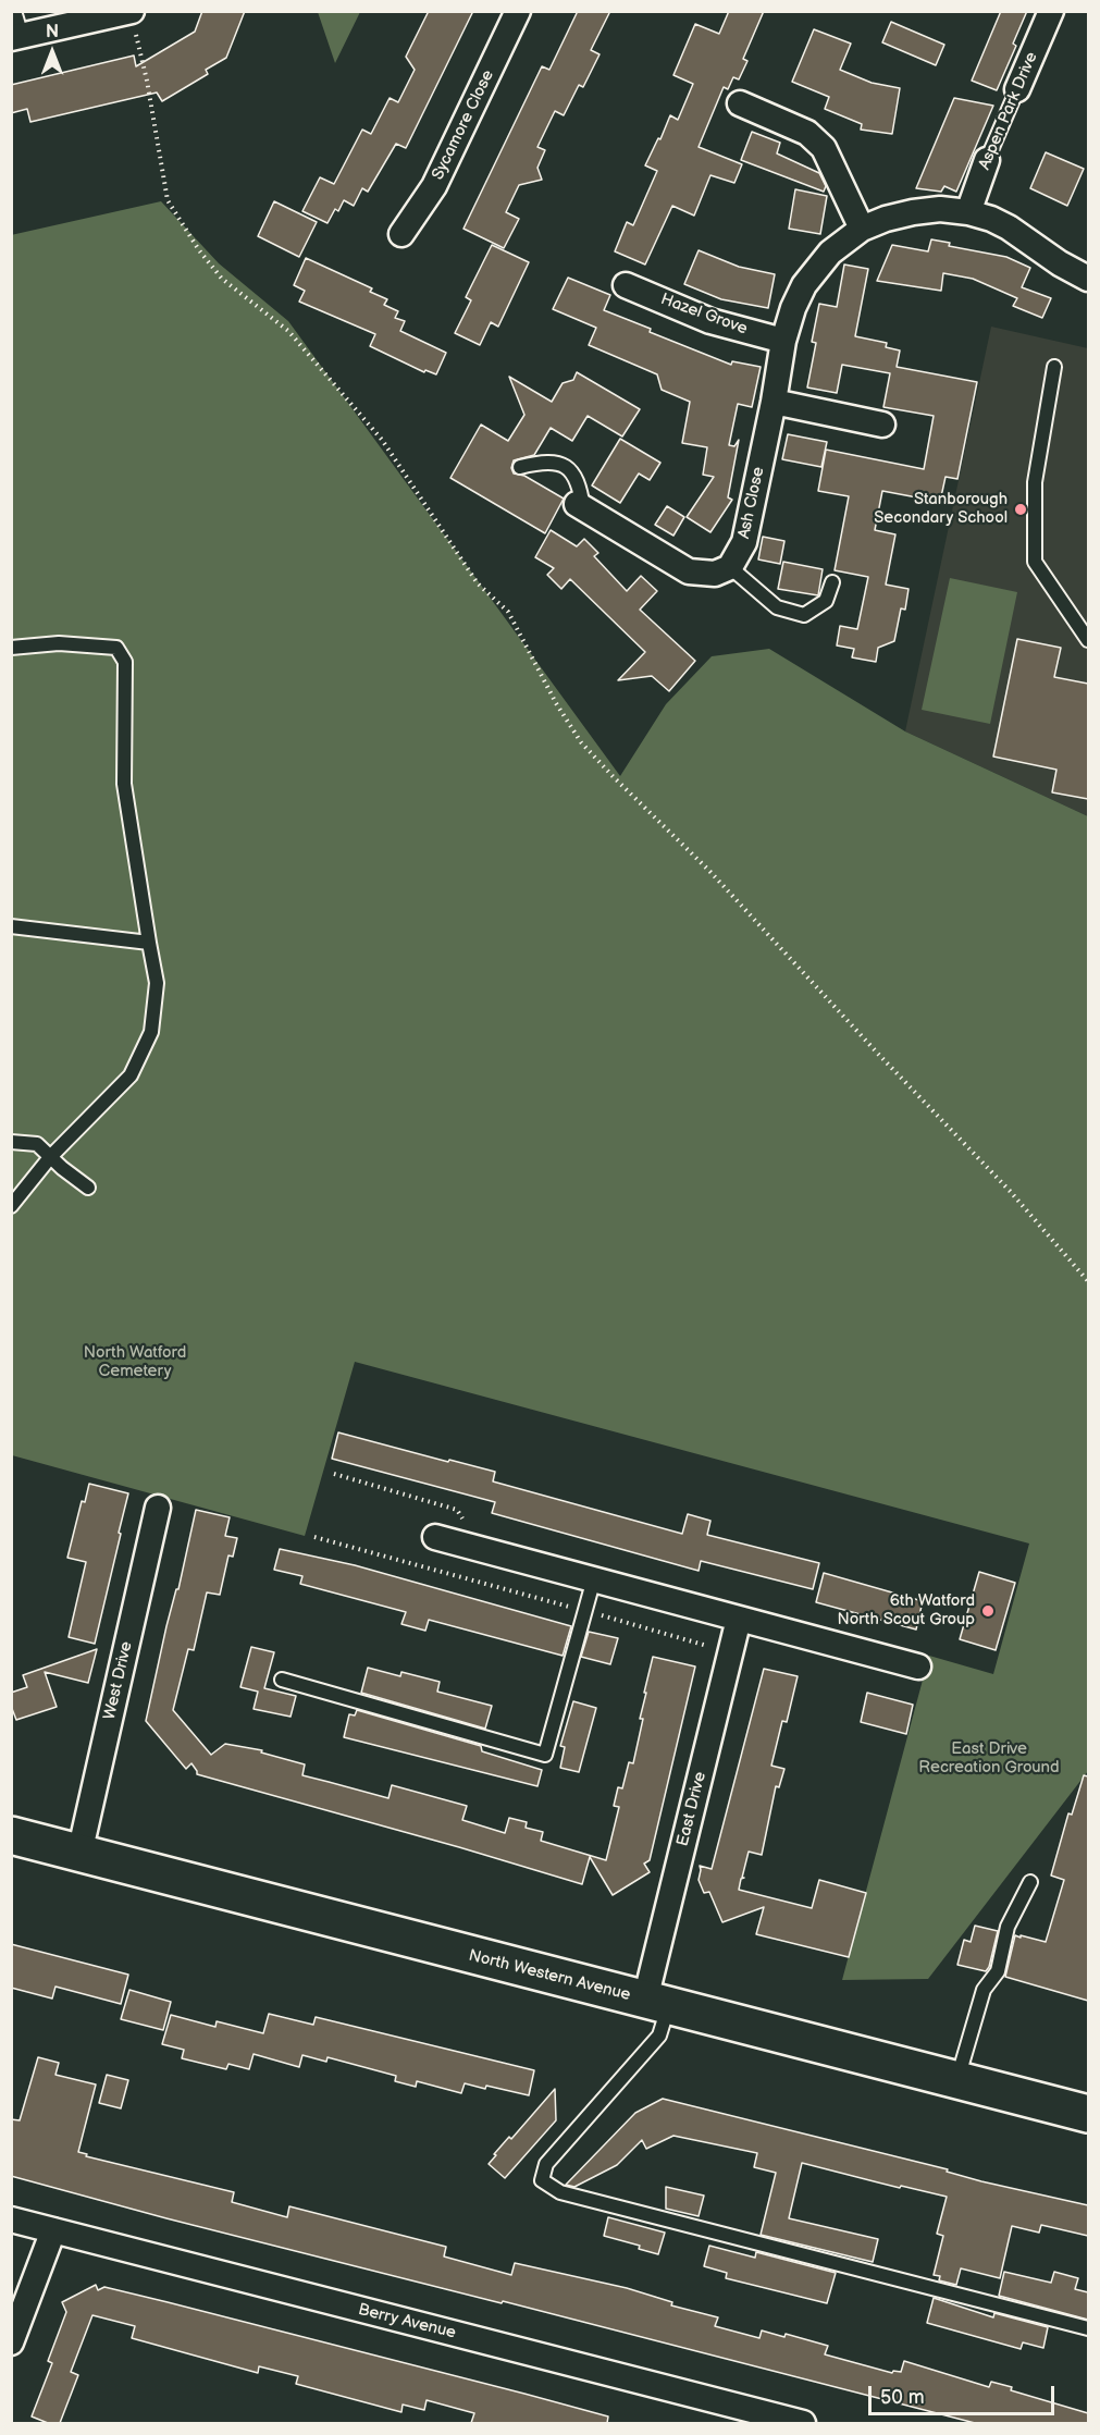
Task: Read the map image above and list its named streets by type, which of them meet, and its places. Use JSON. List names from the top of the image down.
{
  "streets": {
    "highway": ["North Western Avenue"],
    "street": [
      "Aspen Park Drive",
      "Sycamore Close",
      "Hazel Grove",
      "Ash Close",
      "West Drive",
      "East Drive",
      "Berry Avenue"
    ]
  },
  "crossings": [
    ["Aspen Park Drive", "Ash Close"],
    ["Hazel Grove", "Ash Close"],
    ["West Drive", "North Western Avenue"],
    ["East Drive", "North Western Avenue"]
  ],
  "parks": ["North Watford Cemetery", "East Drive Recreation Ground"],
  "places": ["Stanborough Secondary School", "6th Watford North Scout Group"],
  "scale_bar": "50 m",
  "north": "top"
}
